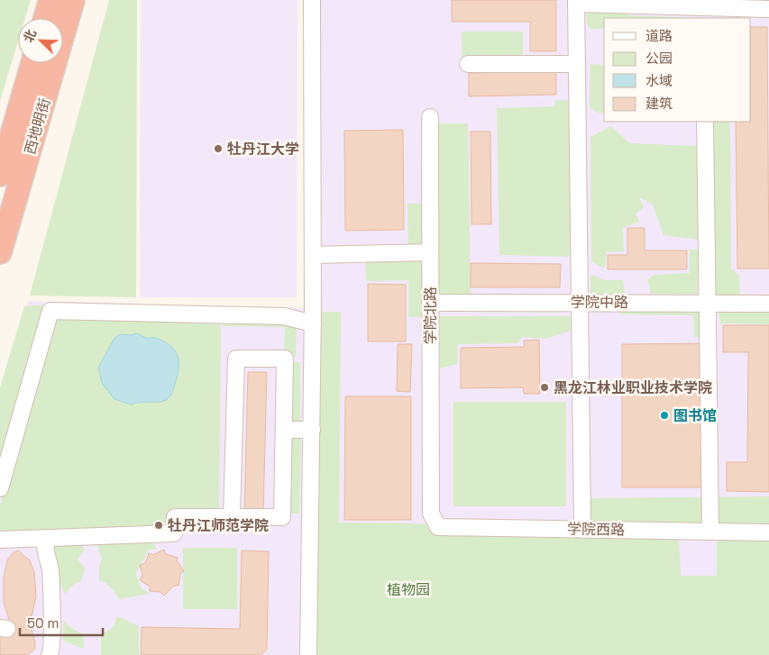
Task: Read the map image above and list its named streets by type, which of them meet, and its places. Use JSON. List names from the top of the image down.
{
  "streets": {
    "highway": ["西地明街"],
    "street": ["学院中路", "学院北路", "学院西路"]
  },
  "crossings": [
    ["学院中路", "学院北路"],
    ["学院北路", "学院西路"]
  ],
  "parks": ["植物园"],
  "places": [
    "牡丹江大学",
    "黑龙江林业职业技术学院",
    "图书馆",
    "牡丹江师范学院"
  ],
  "legend": [
    "道路",
    "公园",
    "水域",
    "建筑"
  ],
  "scale_bar": "50 m",
  "north": "top left"
}
